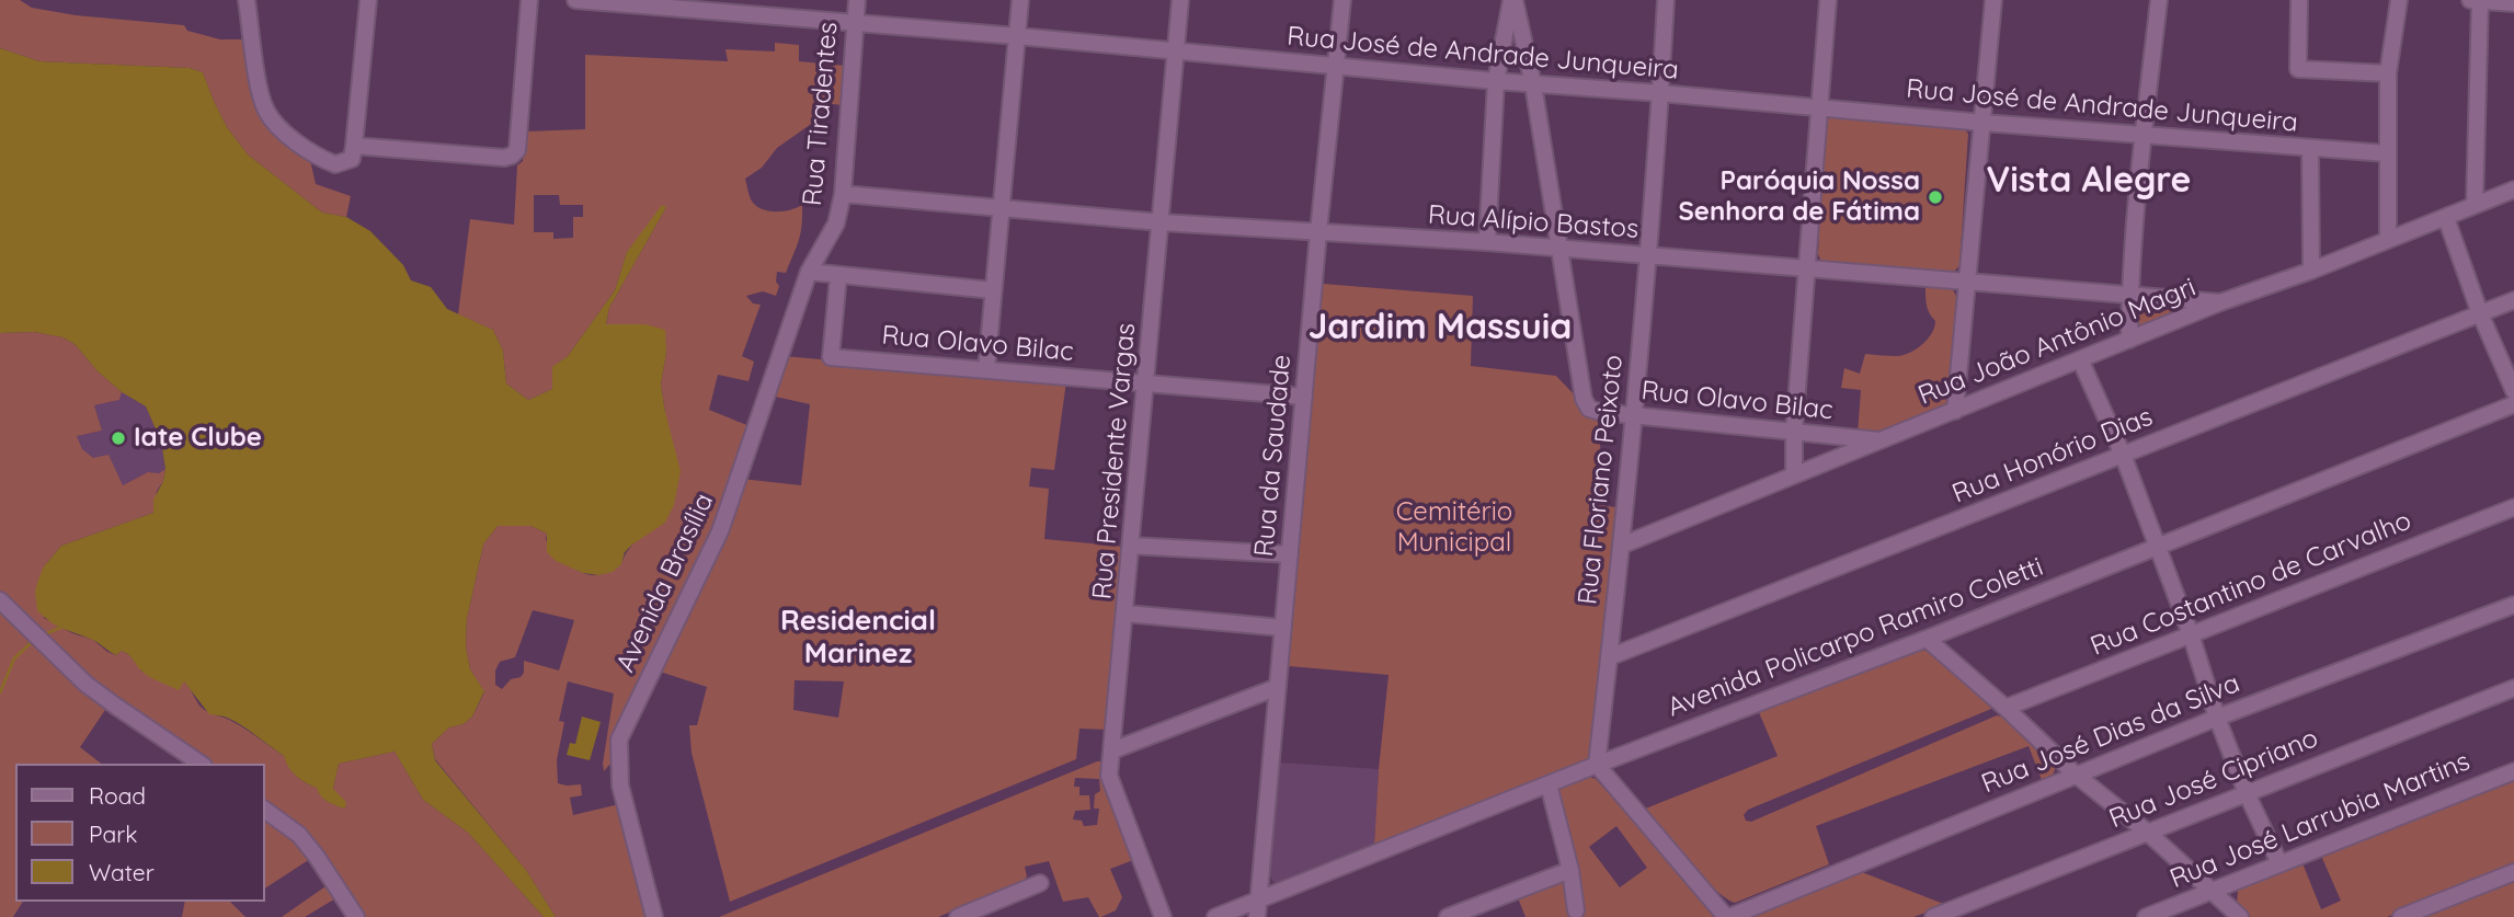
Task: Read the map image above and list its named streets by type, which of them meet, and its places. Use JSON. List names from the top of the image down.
{
  "streets": {
    "street": [
      "Rua José de Andrade Junqueira",
      "Rua Tiradentes",
      "Rua Alípio Bastos",
      "Rua João Antônio Magri",
      "Rua Olavo Bilac",
      "Rua da Saudade",
      "Rua Honório Dias",
      "Rua Presidente Vargas",
      "Rua Floriano Peixoto",
      "Avenida Brasília",
      "Rua Costantino de Carvalho",
      "Avenida Policarpo Ramiro Coletti",
      "Rua José Dias da Silva",
      "Rua José Cipriano",
      "Rua José Larrubia Martins"
    ]
  },
  "crossings": [
    ["Rua José de Andrade Junqueira", "Rua Tiradentes"],
    ["Rua José de Andrade Junqueira", "Rua da Saudade"],
    ["Rua José de Andrade Junqueira", "Rua Presidente Vargas"],
    ["Rua José de Andrade Junqueira", "Rua Floriano Peixoto"],
    ["Rua Tiradentes", "Rua Alípio Bastos"],
    ["Rua Tiradentes", "Avenida Brasília"],
    ["Rua Alípio Bastos", "Rua João Antônio Magri"],
    ["Rua Alípio Bastos", "Rua Olavo Bilac"],
    ["Rua Alípio Bastos", "Rua da Saudade"],
    ["Rua Alípio Bastos", "Rua Presidente Vargas"],
    ["Rua Alípio Bastos", "Rua Floriano Peixoto"],
    ["Rua João Antônio Magri", "Rua Olavo Bilac"],
    ["Rua João Antônio Magri", "Rua Floriano Peixoto"],
    ["Rua Olavo Bilac", "Rua da Saudade"],
    ["Rua Olavo Bilac", "Rua Presidente Vargas"],
    ["Rua Olavo Bilac", "Rua Floriano Peixoto"],
    ["Rua da Saudade", "Avenida Policarpo Ramiro Coletti"],
    ["Rua Honório Dias", "Rua Floriano Peixoto"],
    ["Rua Floriano Peixoto", "Avenida Policarpo Ramiro Coletti"]
  ],
  "districts": ["Vista Alegre", "Jardim Massuia", "Residencial Marinez"],
  "parks": ["Cemitério Municipal"],
  "places": ["Paróquia Nossa Senhora de Fátima", "Iate Clube"],
  "legend": ["Road", "Park", "Water"]
}
